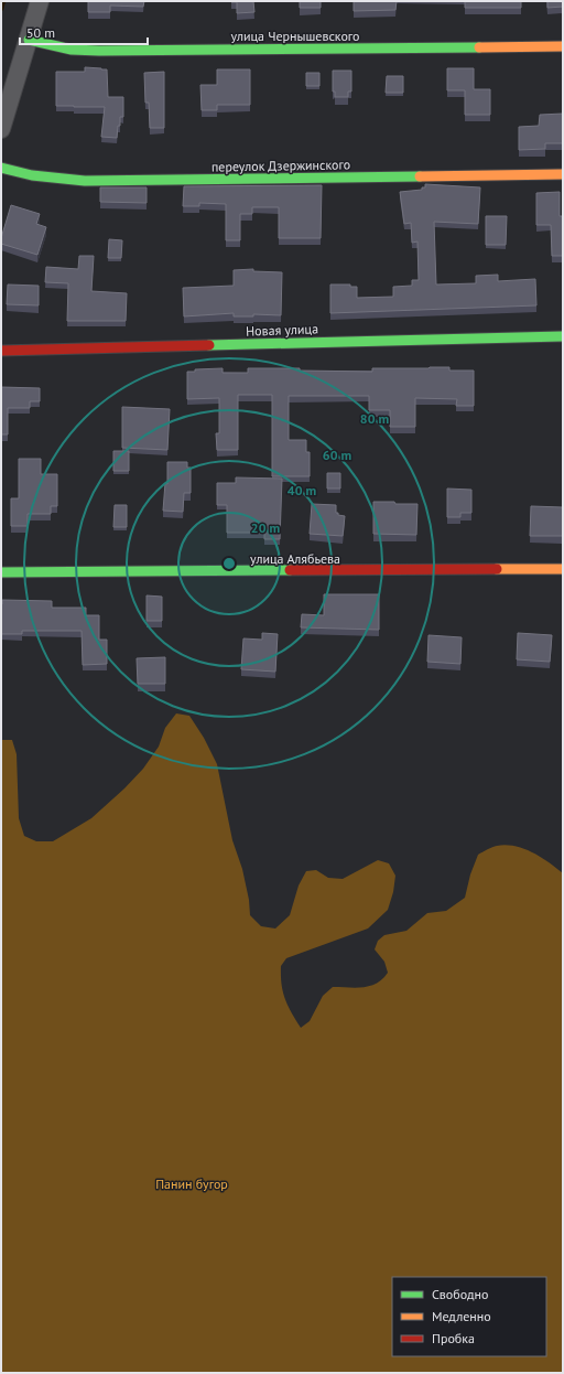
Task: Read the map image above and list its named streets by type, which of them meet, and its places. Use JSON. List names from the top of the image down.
{
  "streets": {
    "street": [
      "улица Чернышевского",
      "переулок Дзержинского",
      "Новая улица",
      "улица Алябьева"
    ]
  },
  "parks": ["Панин бугор"],
  "legend": ["Свободно", "Медленно", "Пробка"],
  "scale_bar": "50 m",
  "rings": [
    "80 m",
    "60 m",
    "40 m",
    "20 m"
  ]
}
